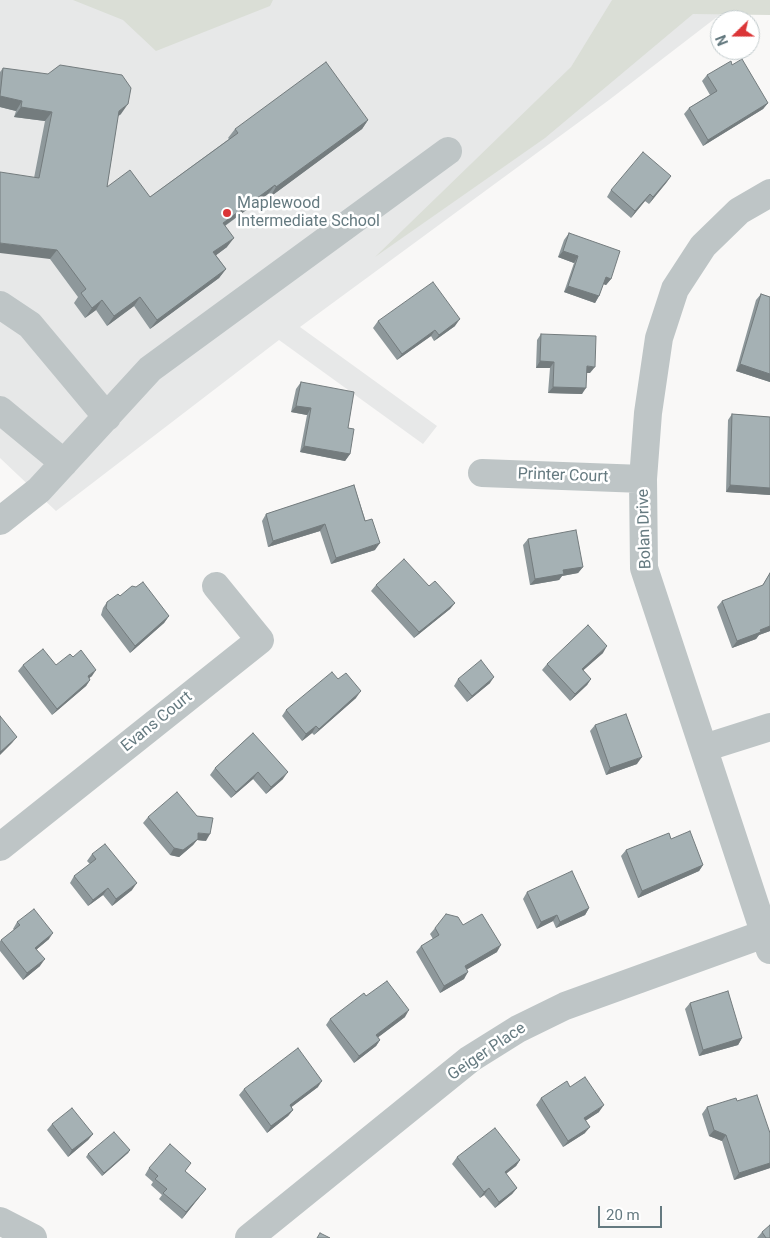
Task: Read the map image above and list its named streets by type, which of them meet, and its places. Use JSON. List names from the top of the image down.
{
  "streets": {
    "street": [
      "Printer Court",
      "Bolan Drive",
      "Evans Court",
      "Geiger Place"
    ]
  },
  "crossings": [
    ["Printer Court", "Bolan Drive"],
    ["Bolan Drive", "Geiger Place"]
  ],
  "places": ["Maplewood Intermediate School"],
  "scale_bar": "20 m",
  "north": "left"
}
